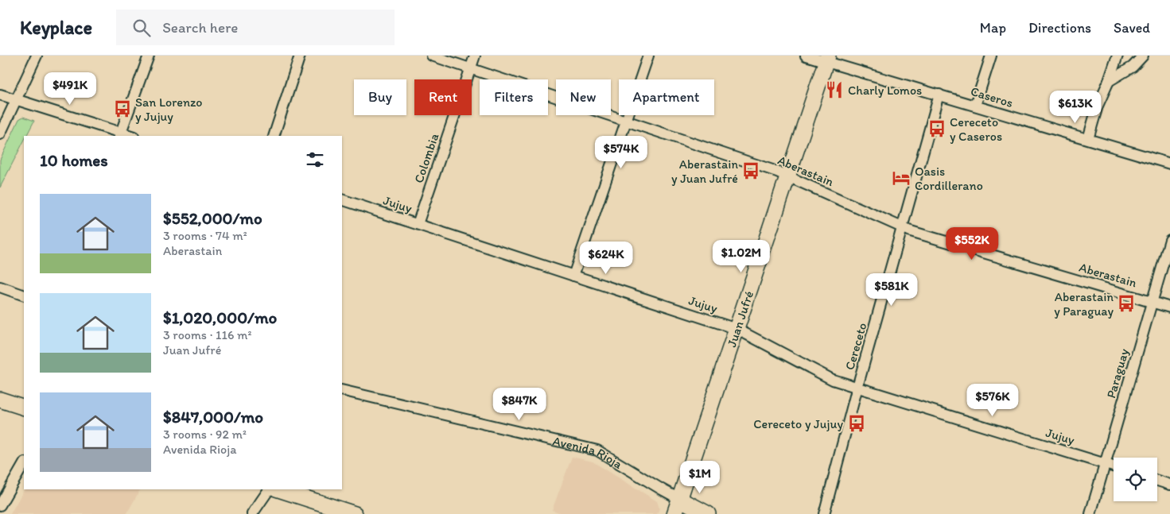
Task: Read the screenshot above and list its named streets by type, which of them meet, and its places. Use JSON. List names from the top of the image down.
{
  "streets": {
    "street": [
      "Caseros",
      "Colombia",
      "Aberastain",
      "Jujuy",
      "Juan Jufré",
      "Cereceto",
      "Paraguay",
      "Avenida Rioja"
    ]
  },
  "crossings": [
    ["Caseros", "Juan Jufré"],
    ["Caseros", "Cereceto"],
    ["Colombia", "Aberastain"],
    ["Colombia", "Jujuy"],
    ["Aberastain", "Juan Jufré"],
    ["Aberastain", "Cereceto"],
    ["Aberastain", "Paraguay"],
    ["Jujuy", "Juan Jufré"],
    ["Jujuy", "Cereceto"],
    ["Jujuy", "Paraguay"],
    ["Juan Jufré", "Avenida Rioja"]
  ],
  "places": {
    "restaurant": ["Charly Lomos"],
    "bus stop": [
      "San Lorenzo y Jujuy",
      "Cereceto y Caseros",
      "Aberastain y Juan Jufré",
      "Aberastain y Paraguay",
      "Cereceto y Jujuy"
    ],
    "hotel": ["Oasis Cordillerano"]
  },
  "page": {
    "header": "Keyplace",
    "search": "Search here",
    "nav": ["Map", "Directions", "Saved"],
    "price": [
      "$491K",
      "$613K",
      "$574K",
      "$552K",
      "$1.02M",
      "$624K",
      "$581K",
      "$576K",
      "$847K",
      "$1M"
    ],
    "chip": [
      "Buy",
      "Rent",
      "Filters",
      "New",
      "Apartment"
    ],
    "heading": "10 homes",
    "list": [
      {
        "name": "$552,000/mo",
        "note": "3 rooms · 74 m² · Aberastain"
      },
      {
        "name": "$1,020,000/mo",
        "note": "3 rooms · 116 m² · Juan Jufré"
      },
      {
        "name": "$847,000/mo",
        "note": "3 rooms · 92 m² · Avenida Rioja"
      }
    ]
  }
}
